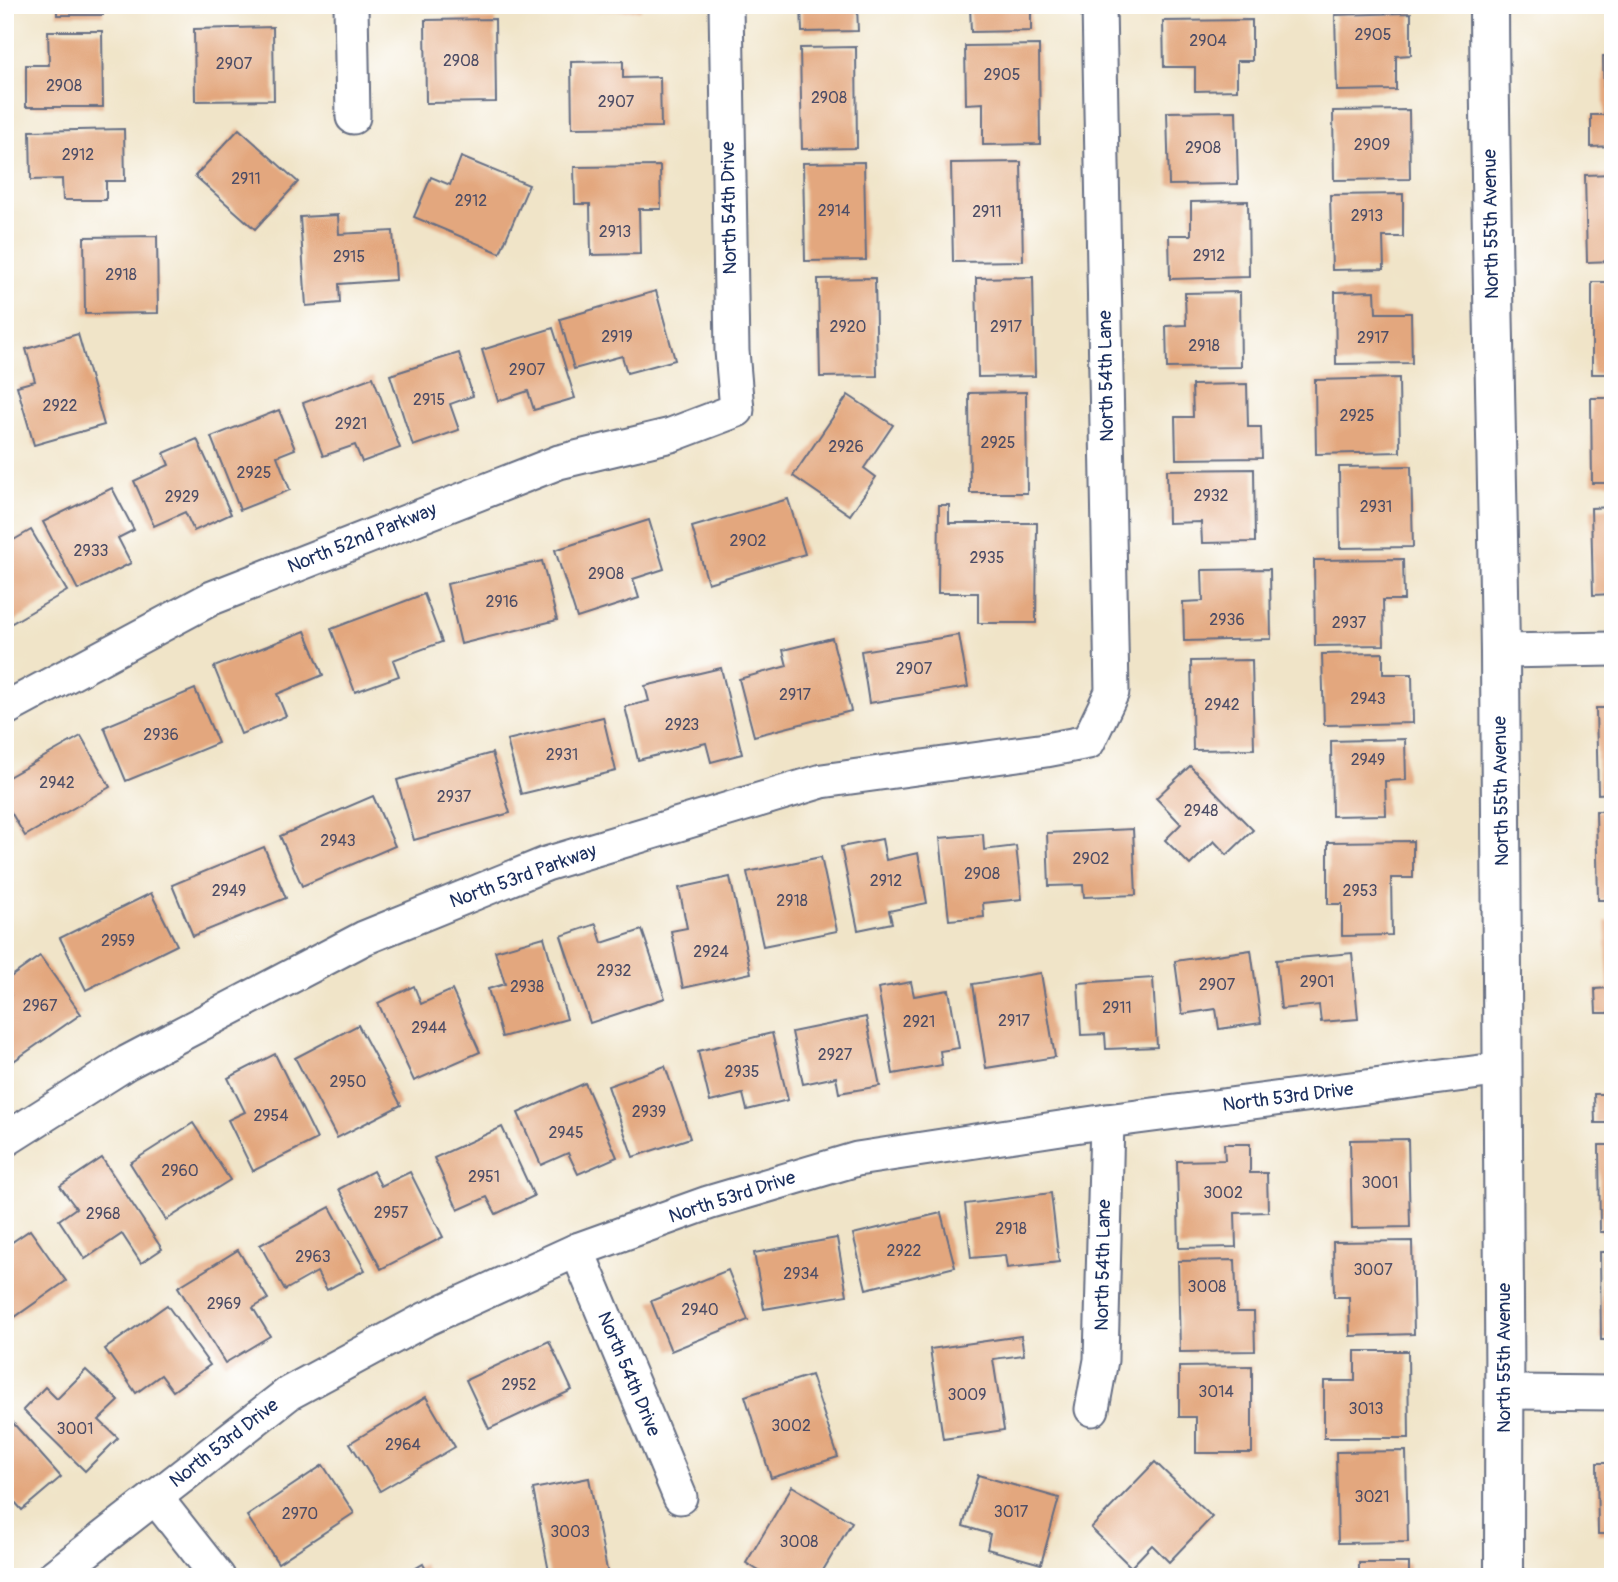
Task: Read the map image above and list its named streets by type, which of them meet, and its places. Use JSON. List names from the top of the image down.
{
  "streets": {
    "street": [
      "North 54th Drive",
      "North 55th Avenue",
      "North 54th Lane",
      "North 52nd Parkway",
      "North 53rd Parkway",
      "North 53rd Drive"
    ]
  },
  "crossings": [
    ["North 54th Drive", "North 52nd Parkway"],
    ["North 54th Drive", "North 53rd Drive"],
    ["North 55th Avenue", "North 53rd Drive"],
    ["North 54th Lane", "North 53rd Parkway"],
    ["North 54th Lane", "North 53rd Drive"]
  ],
  "house_numbers": [
    "2905",
    "2904",
    "2908",
    "2907",
    "2905",
    "2908",
    "2908",
    "2907",
    "2909",
    "2908",
    "2912",
    "2911",
    "2912",
    "2914",
    "2911",
    "2913",
    "2913",
    "2912",
    "2915",
    "2918",
    "2920",
    "2917",
    "2919",
    "2917",
    "2918",
    "2907",
    "2915",
    "2922",
    "2925",
    "2921",
    "2925",
    "2926",
    "2925",
    "2932",
    "2929",
    "2931",
    "2902",
    "2933",
    "2935",
    "2908",
    "2916",
    "2936",
    "2937",
    "2907",
    "2917",
    "2943",
    "2942",
    "2923",
    "2936",
    "2931",
    "2949",
    "2942",
    "2937",
    "2948",
    "2943",
    "2902",
    "2908",
    "2912",
    "2949",
    "2953",
    "2918",
    "2959",
    "2924",
    "2932",
    "2901",
    "2907",
    "2938",
    "2967",
    "2911",
    "2917",
    "2921",
    "2944",
    "2927",
    "2935",
    "2950",
    "2939",
    "2954",
    "2945",
    "2960",
    "2951",
    "3001",
    "3002",
    "2957",
    "2968",
    "2918",
    "2922",
    "2963",
    "3007",
    "2934",
    "3008",
    "2969",
    "2940",
    "2952",
    "3014",
    "3009",
    "3013",
    "3002",
    "3001",
    "2964",
    "3021",
    "3017",
    "2970",
    "3003",
    "3008"
  ]
}
